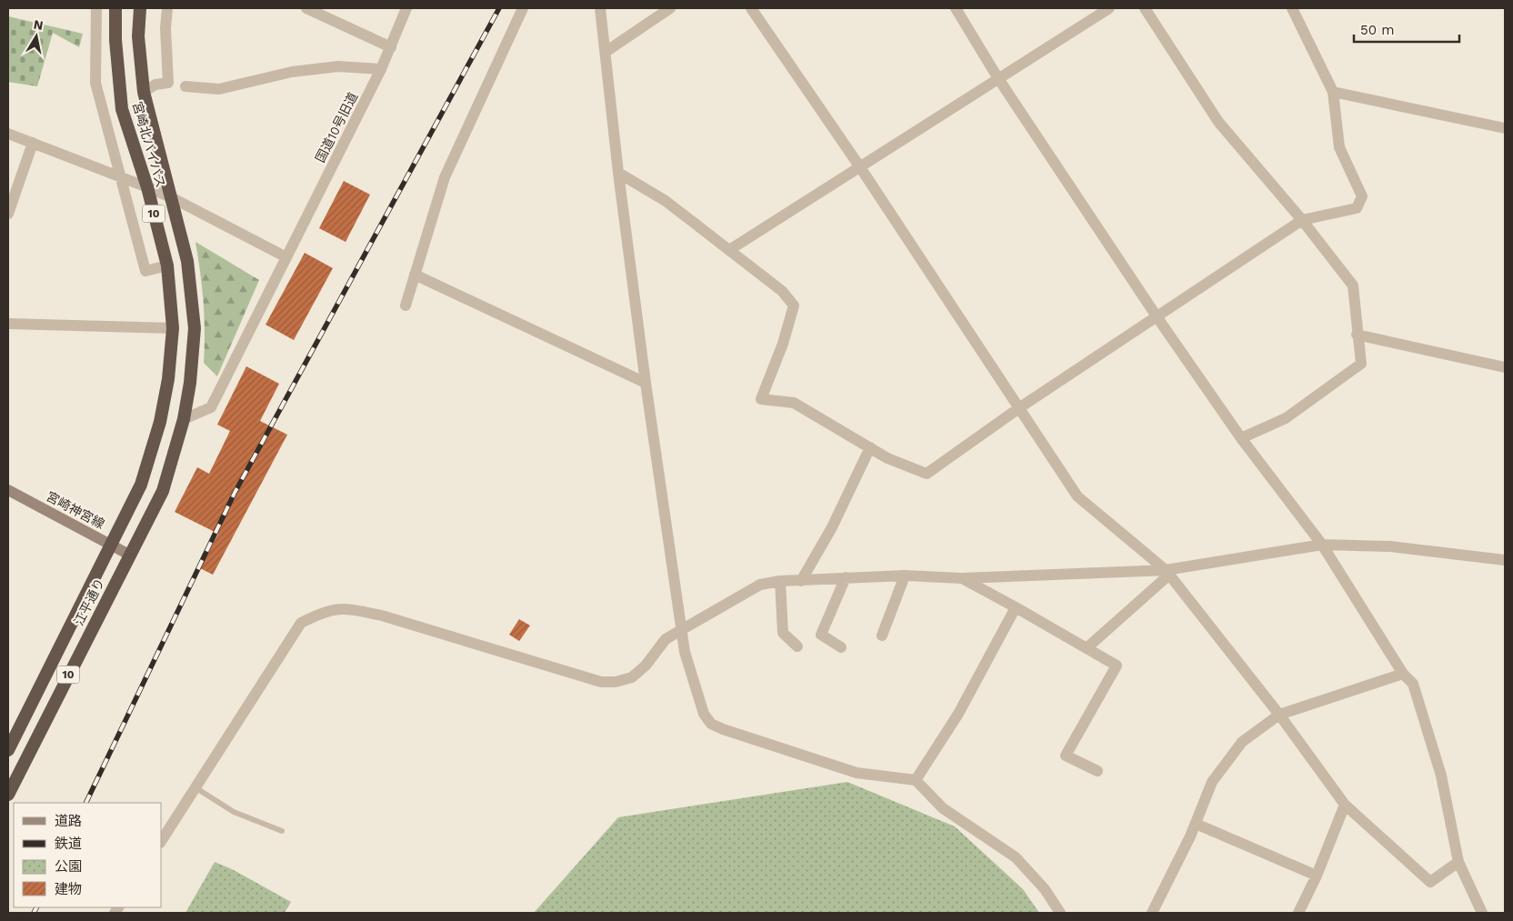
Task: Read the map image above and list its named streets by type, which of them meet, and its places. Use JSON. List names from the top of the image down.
{
  "streets": {
    "highway": ["宮崎北バイパス", "10", "江平通り"],
    "main road": ["宮崎神宮線"],
    "street": ["国道10号旧道"]
  },
  "crossings": [
    ["国道10号旧道", "宮崎北バイパス"],
    ["国道10号旧道", "江平通り"],
    ["宮崎北バイパス", "江平通り"],
    ["宮崎神宮線", "江平通り"]
  ],
  "legend": [
    "道路",
    "鉄道",
    "公園",
    "建物"
  ],
  "scale_bar": "50 m",
  "north": "top"
}
